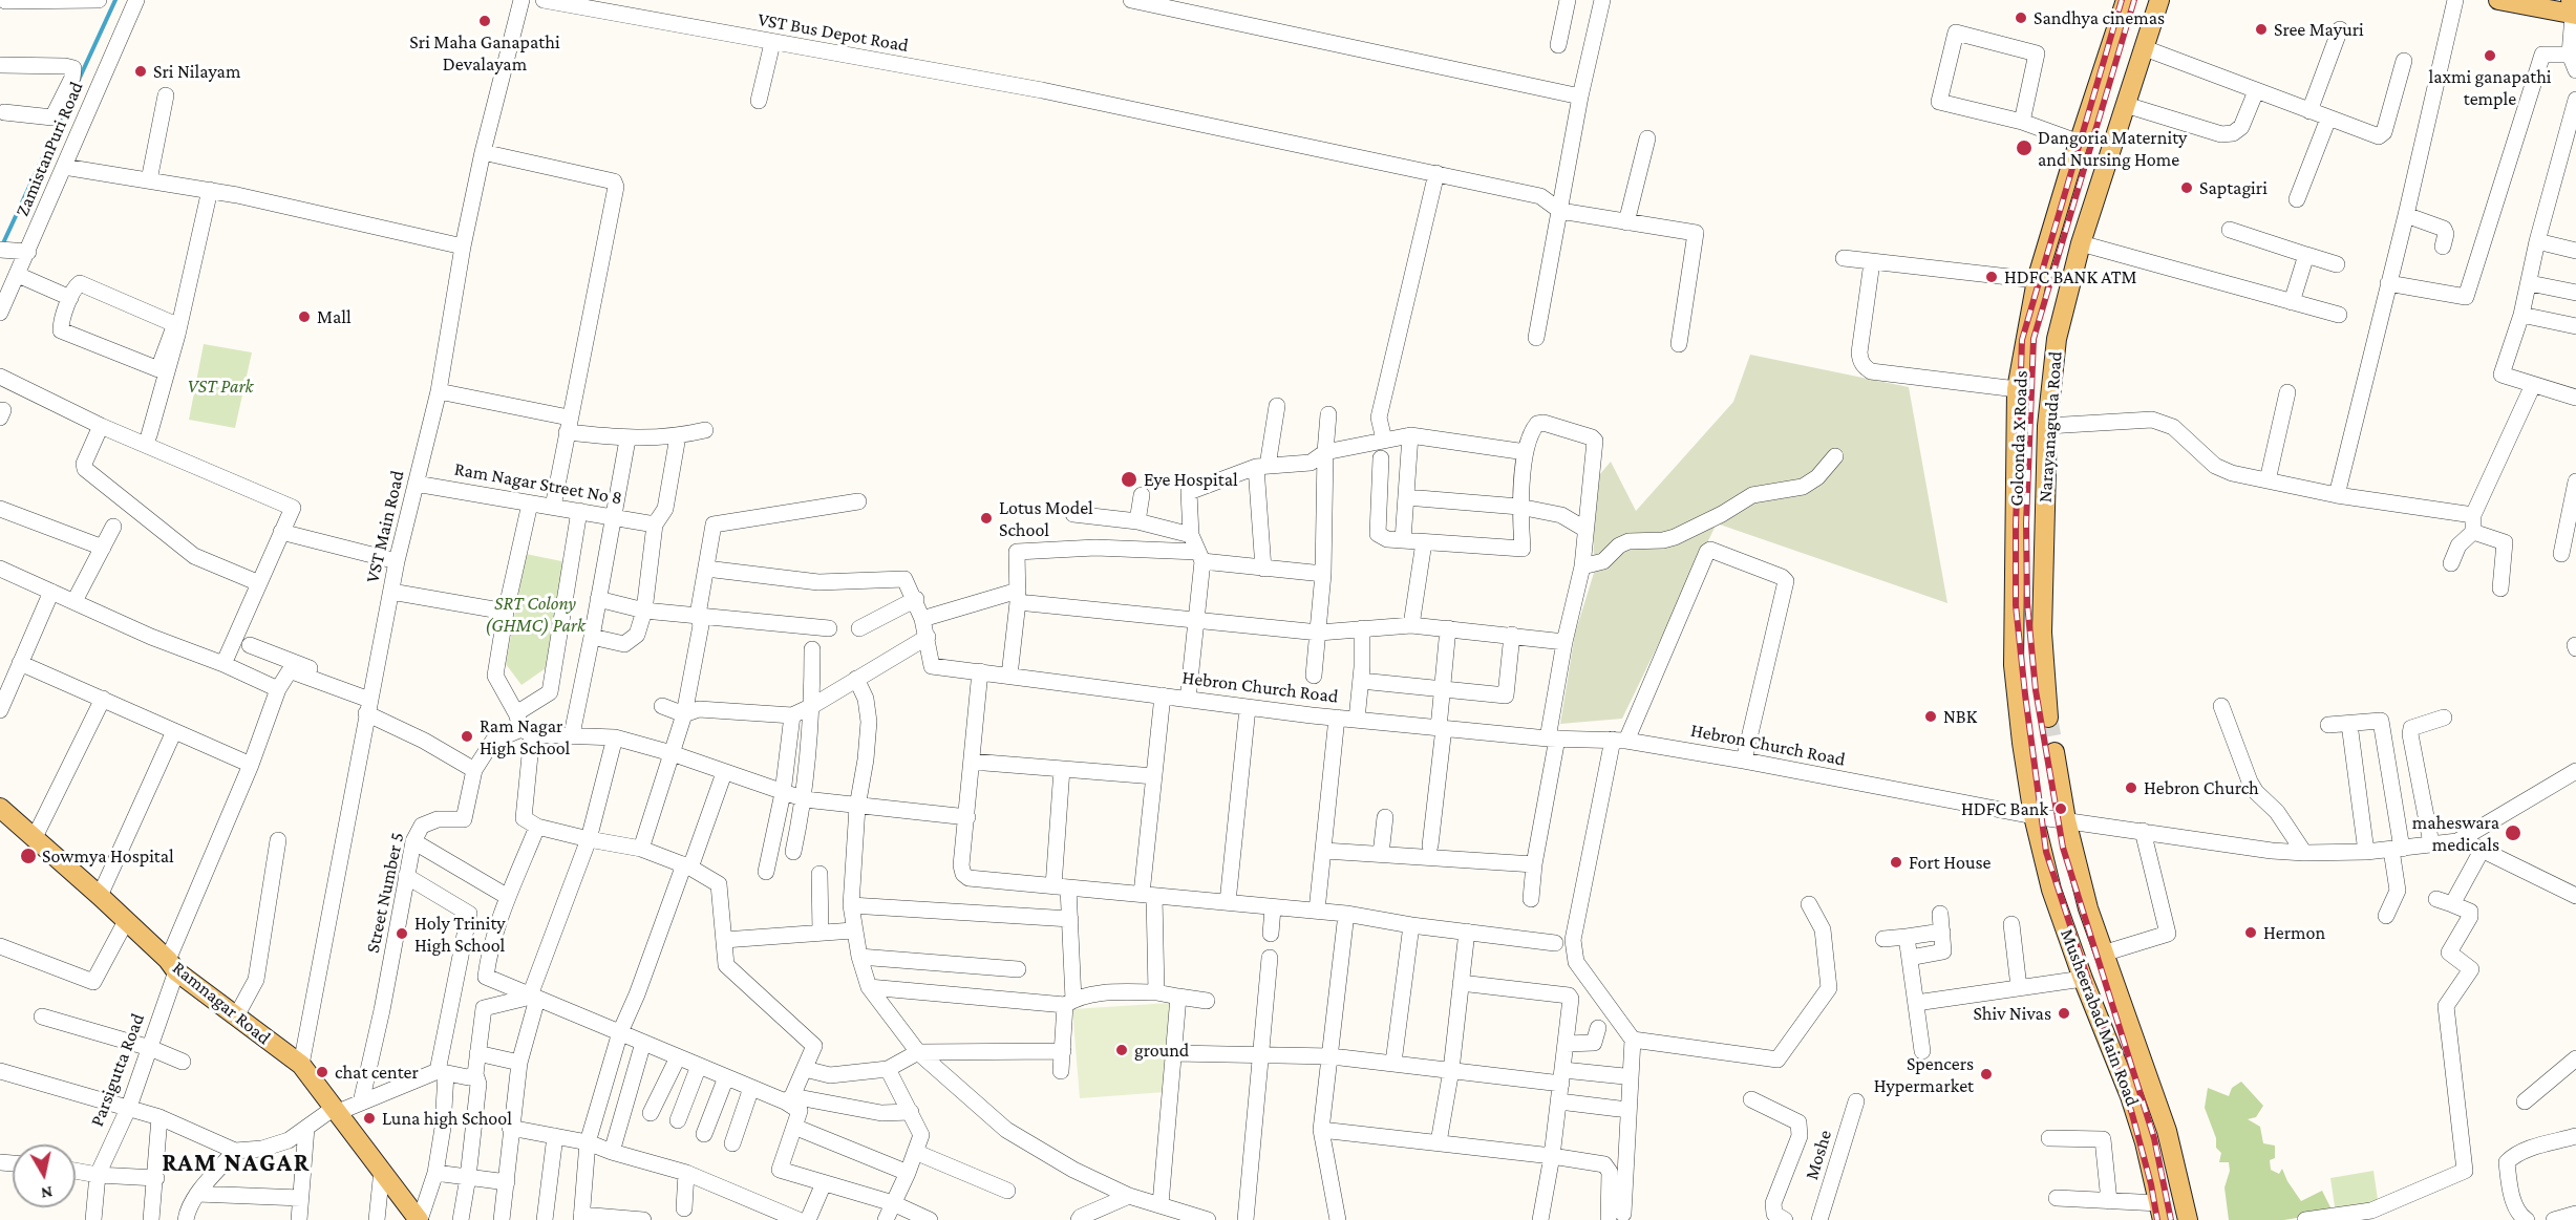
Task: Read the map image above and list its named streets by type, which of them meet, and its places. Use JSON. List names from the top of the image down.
{
  "streets": {
    "main road": [
      "Narayanaguda Road",
      "Golconda X Roads",
      "Ramnagar Road",
      "Musheerabad Main Road"
    ],
    "street": [
      "VST Bus Depot Road",
      "ZamistanPuri Road",
      "Ram Nagar Street No 8",
      "VST Main Road",
      "Hebron Church Road",
      "Street Number 5",
      "Parsigutta Road",
      "Moshe"
    ]
  },
  "crossings": [
    ["Golconda X Roads", "Hebron Church Road"],
    ["Golconda X Roads", "Musheerabad Main Road"],
    ["Ram Nagar Street No 8", "VST Main Road"],
    ["Ram Nagar Street No 8", "Street Number 5"],
    ["VST Main Road", "Ramnagar Road"],
    ["Hebron Church Road", "Musheerabad Main Road"],
    ["Ramnagar Road", "Parsigutta Road"]
  ],
  "districts": ["RAM NAGAR"],
  "parks": ["VST Park", "SRT Colony (GHMC) Park"],
  "places": [
    "Sandhya cinemas",
    "Sri Maha Ganapathi Devalayam",
    "Sree Mayuri",
    "laxmi ganapathi temple",
    "Sri Nilayam",
    "Dangoria Maternity and Nursing Home",
    "Saptagiri",
    "HDFC BANK ATM",
    "Mall",
    "Eye Hospital",
    "Lotus Model School",
    "NBK",
    "Ram Nagar High School",
    "Hebron Church",
    "HDFC Bank",
    "maheswara medicals",
    "Sowmya Hospital",
    "Fort House",
    "Hermon",
    "Holy Trinity High School",
    "Shiv Nivas",
    "ground",
    "chat center",
    "Spencers Hypermarket",
    "Luna high School"
  ],
  "north": "bottom"
}
